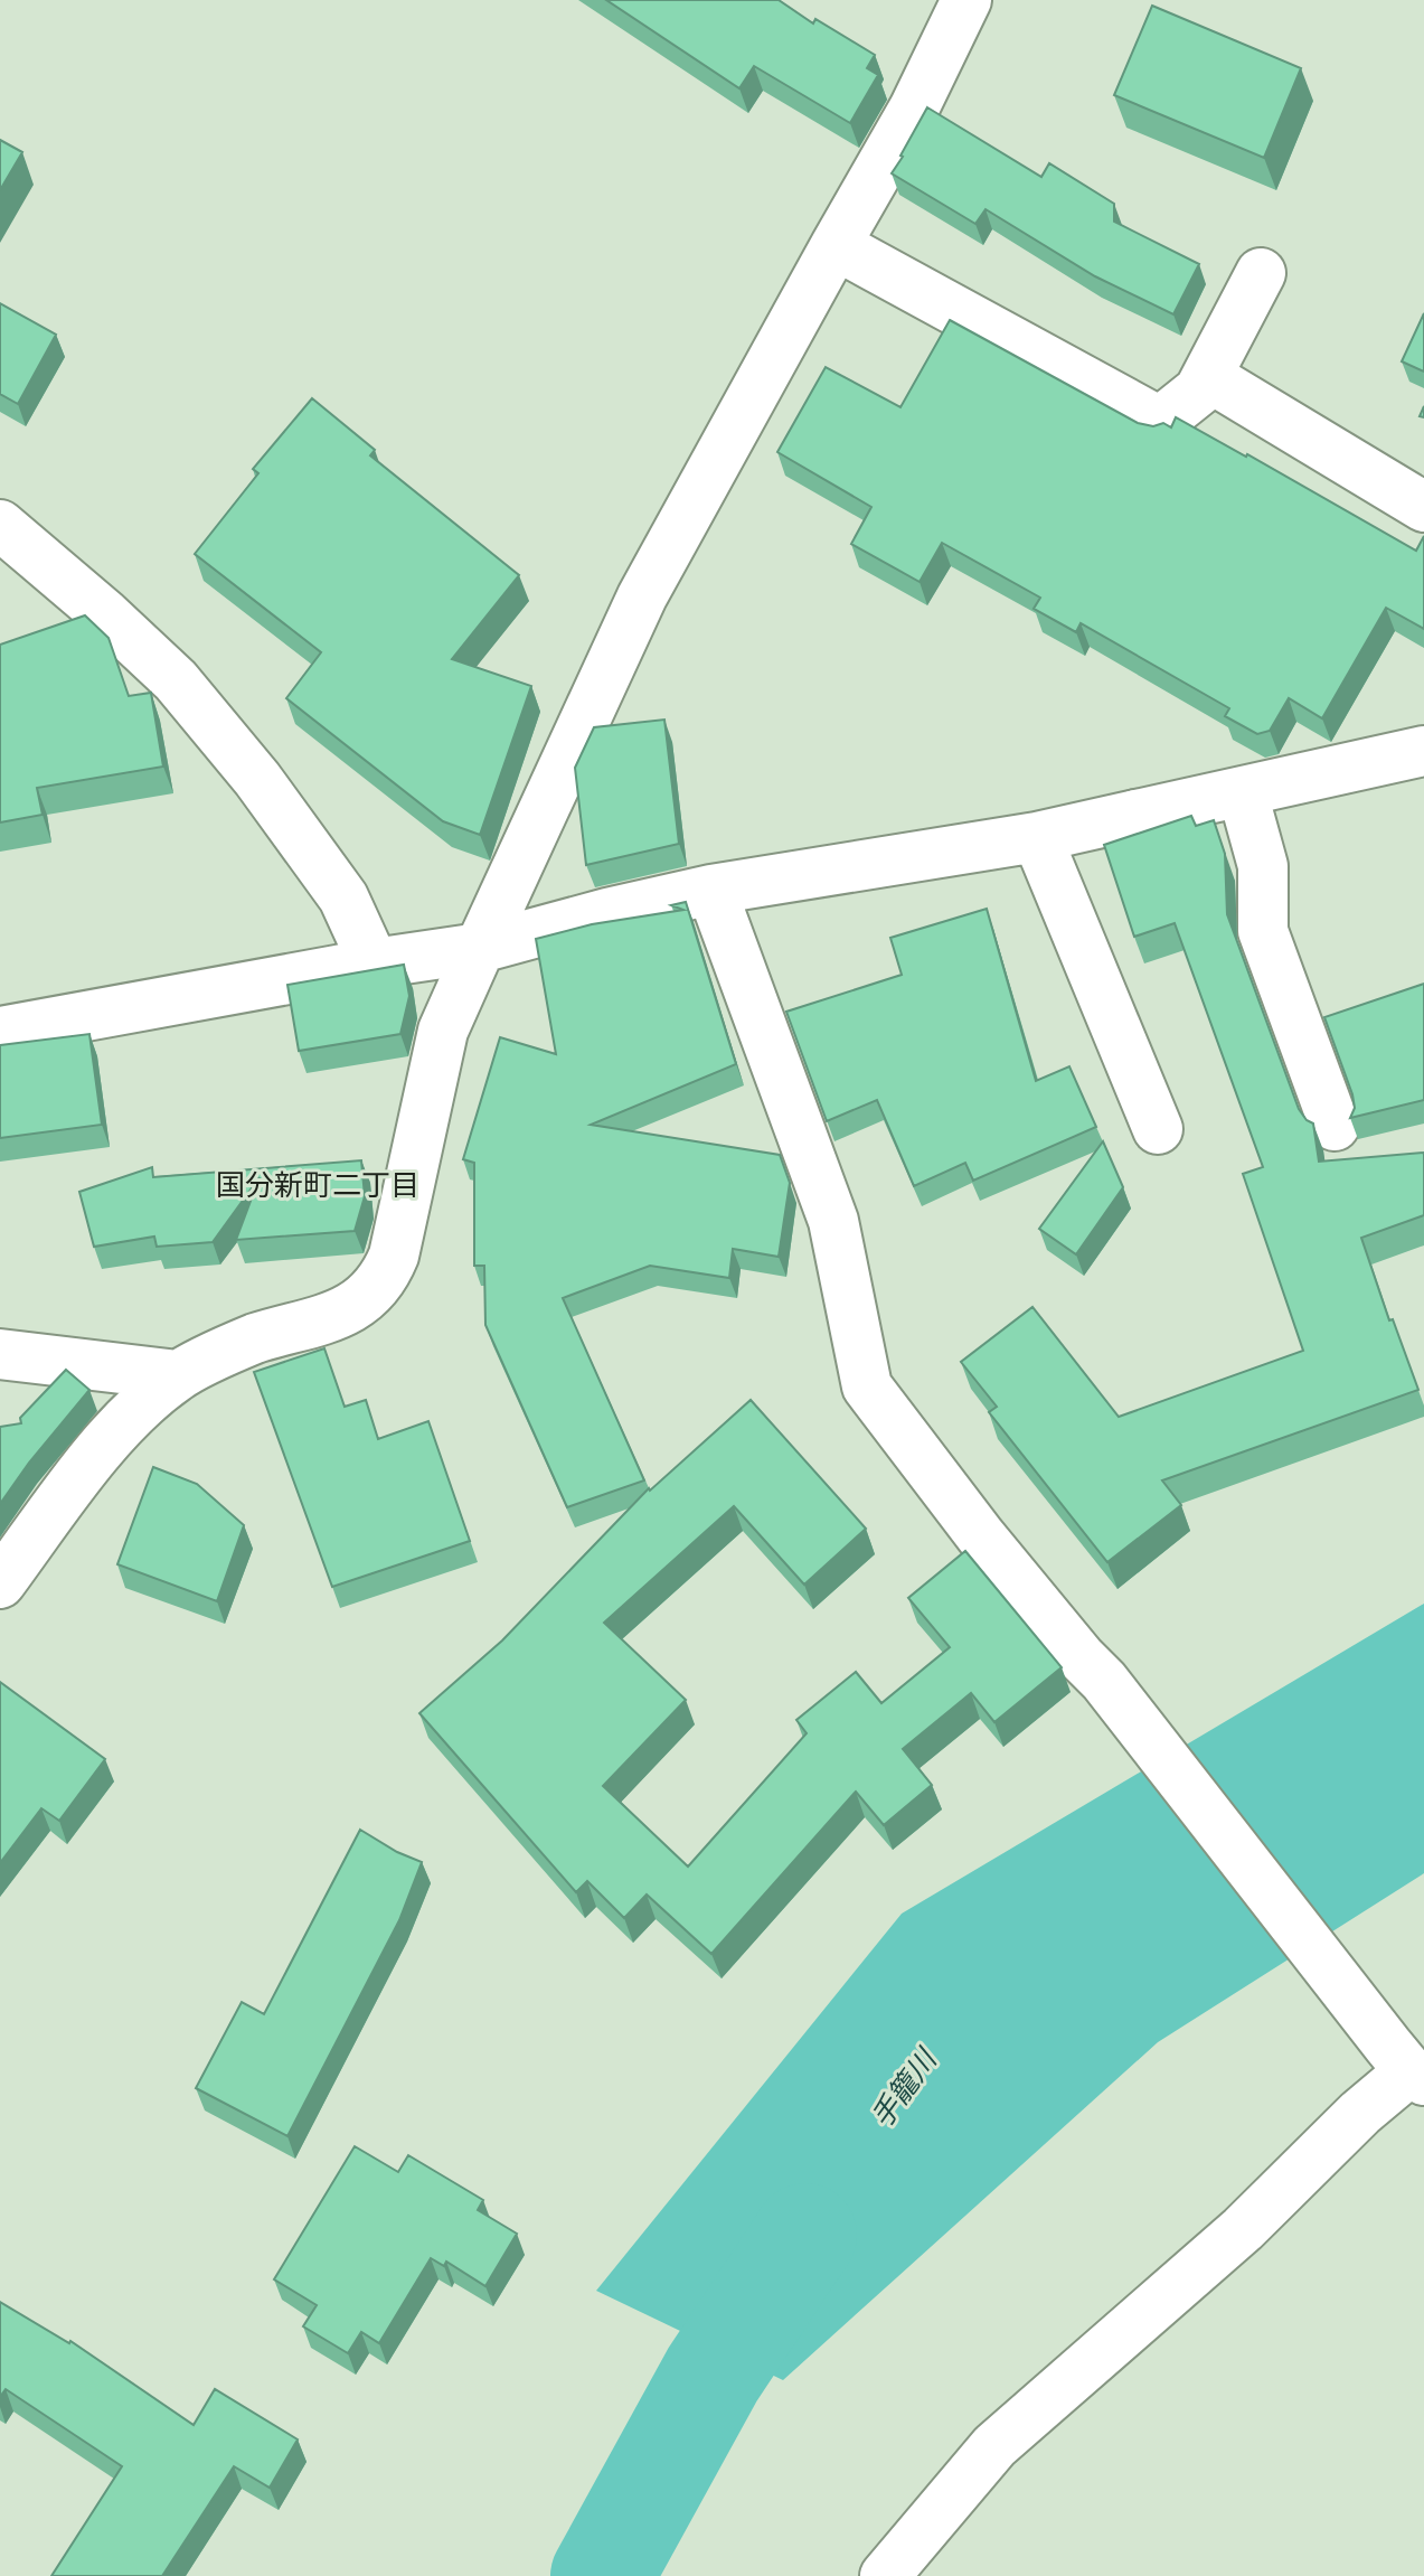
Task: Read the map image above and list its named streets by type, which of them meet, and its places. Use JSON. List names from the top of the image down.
{
  "districts": ["国分新町二丁目"],
  "water": ["手籠川"]
}
